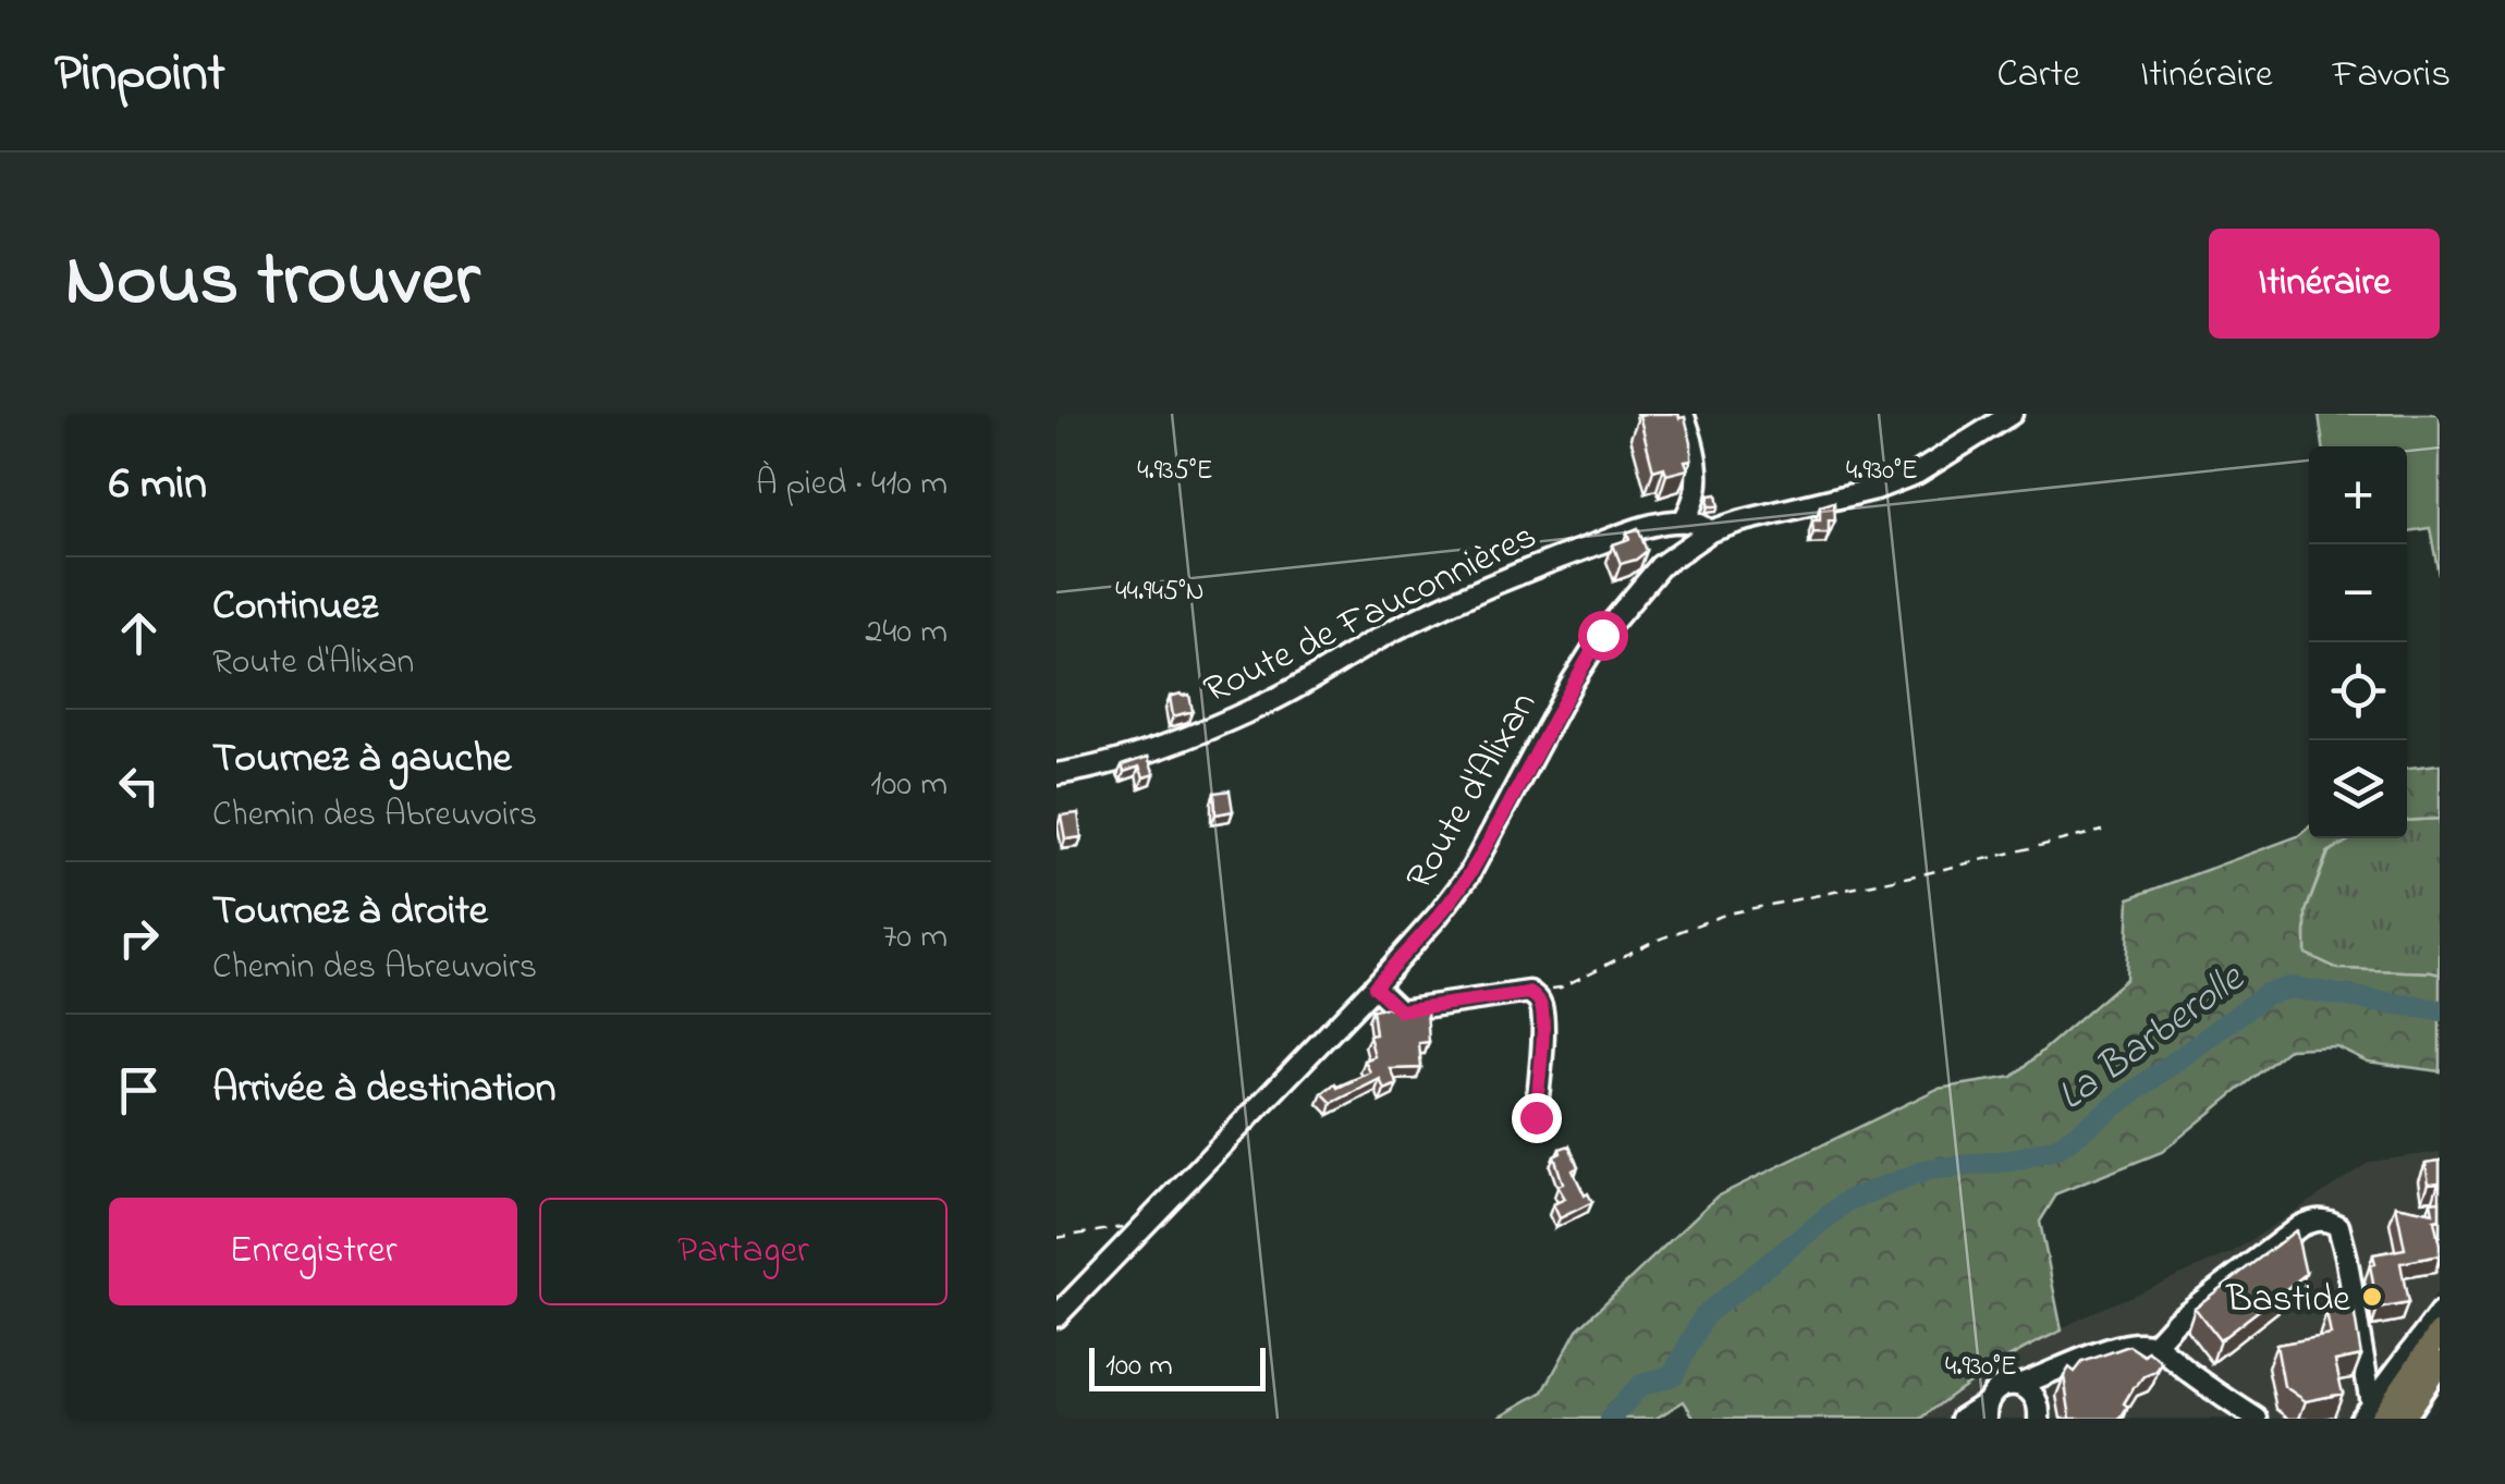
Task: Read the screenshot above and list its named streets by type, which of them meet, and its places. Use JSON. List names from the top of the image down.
{
  "streets": {
    "street": ["Route de Fauconnières", "Route d'Alixan"]
  },
  "water": ["La Barberolle"],
  "places": ["Bastide"],
  "scale_bar": "100 m",
  "page": {
    "header": "Pinpoint",
    "nav": ["Carte", "Itinéraire", "Favoris"],
    "title": "Nous trouver",
    "buttons": [
      "Itinéraire",
      ["Enregistrer", "Partager"]
    ],
    "heading": ["6 min", "À pied · 410 m"],
    "map_buttons": ["+", "−"],
    "list": [
      ["Continuez", "Route d'Alixan", "240 m"],
      ["Tournez à gauche", "Chemin des Abreuvoirs", "100 m"],
      ["Tournez à droite", "Chemin des Abreuvoirs", "70 m"],
      "Arrivée à destination"
    ],
    "scale": "100 m"
  },
  "coordinates": ["4.935°E", "4.930°E", "44.945°N"]
}
